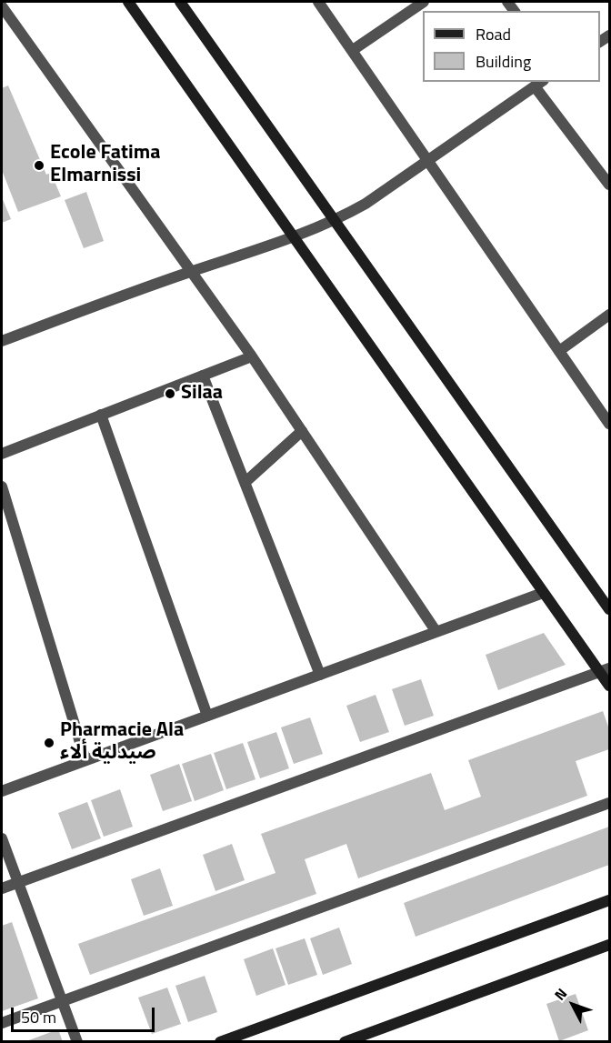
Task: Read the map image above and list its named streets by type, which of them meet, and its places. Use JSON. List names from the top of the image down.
{
  "places": ["Ecole Fatima Elmarnissi", "Silaa", "Pharmacie Ala صيدلية ألاء"],
  "legend": ["Road", "Building"],
  "scale_bar": "50 m",
  "north": "top left"
}
